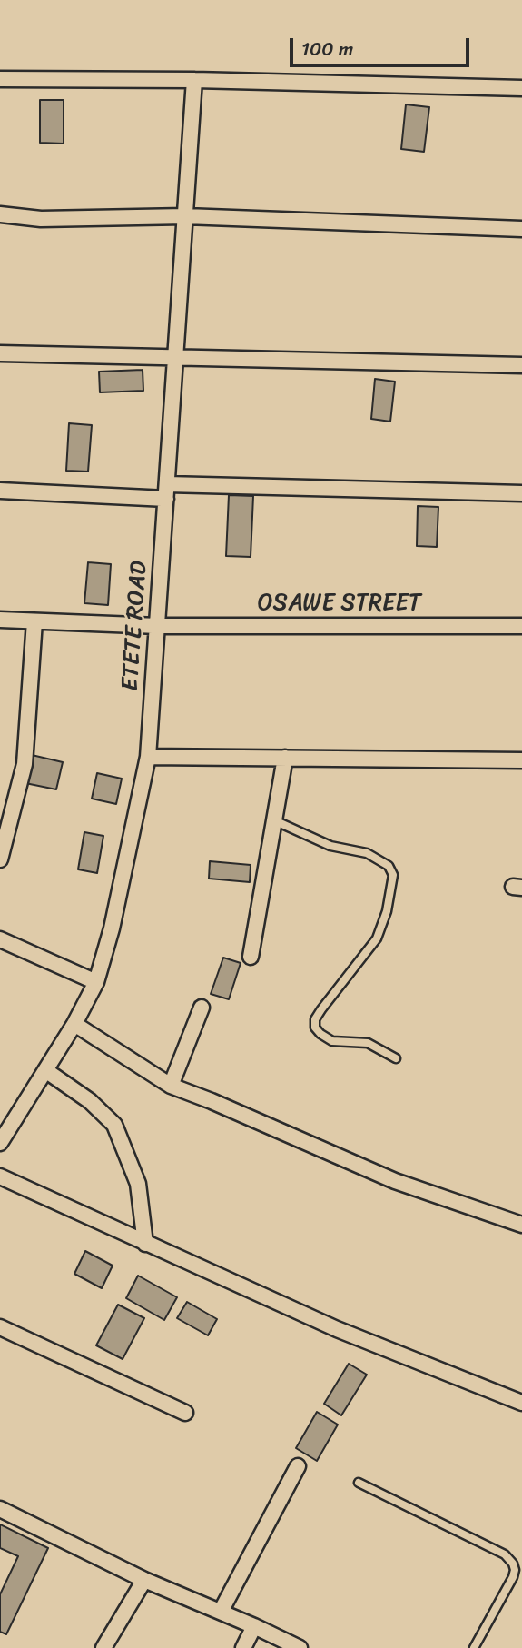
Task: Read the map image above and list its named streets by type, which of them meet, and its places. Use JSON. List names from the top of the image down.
{
  "streets": {
    "street": ["OSAWE STREET", "ETETE ROAD"]
  },
  "crossings": [
    ["OSAWE STREET", "ETETE ROAD"]
  ],
  "scale_bar": "100 m"
}
